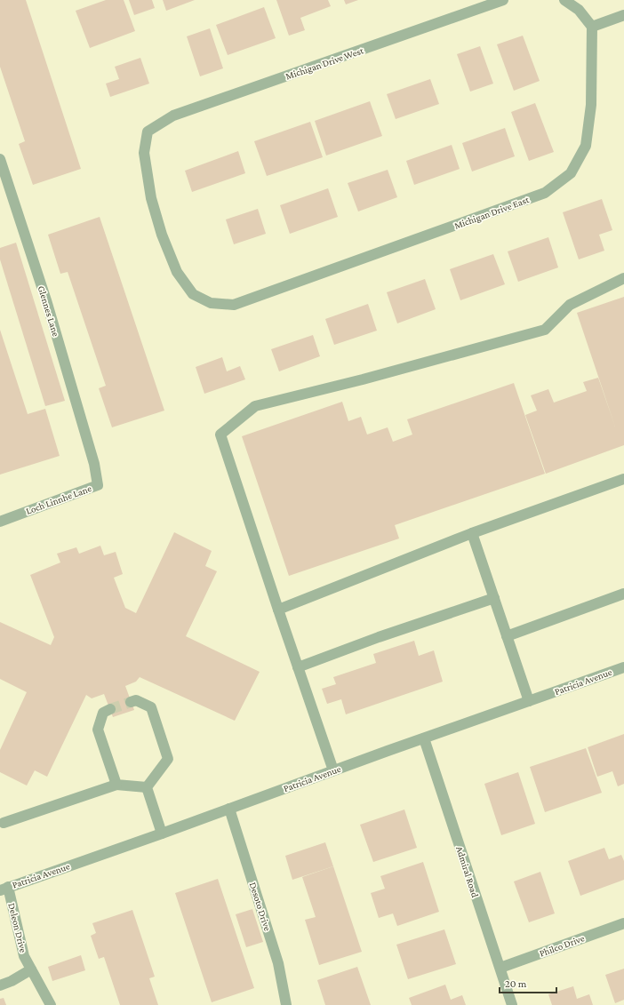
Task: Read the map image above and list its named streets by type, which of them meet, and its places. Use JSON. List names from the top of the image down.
{
  "streets": {
    "street": [
      "Michigan Drive West",
      "Michigan Drive East",
      "Glennes Lane",
      "Loch Linnhe Lane",
      "Patricia Avenue",
      "Admiral Road",
      "Desoto Drive",
      "Deleon Drive",
      "Philco Drive"
    ]
  },
  "crossings": [
    ["Michigan Drive West", "Michigan Drive East"],
    ["Glennes Lane", "Loch Linnhe Lane"],
    ["Patricia Avenue", "Admiral Road"],
    ["Patricia Avenue", "Desoto Drive"],
    ["Patricia Avenue", "Deleon Drive"],
    ["Admiral Road", "Philco Drive"]
  ],
  "scale_bar": "20 m"
}
